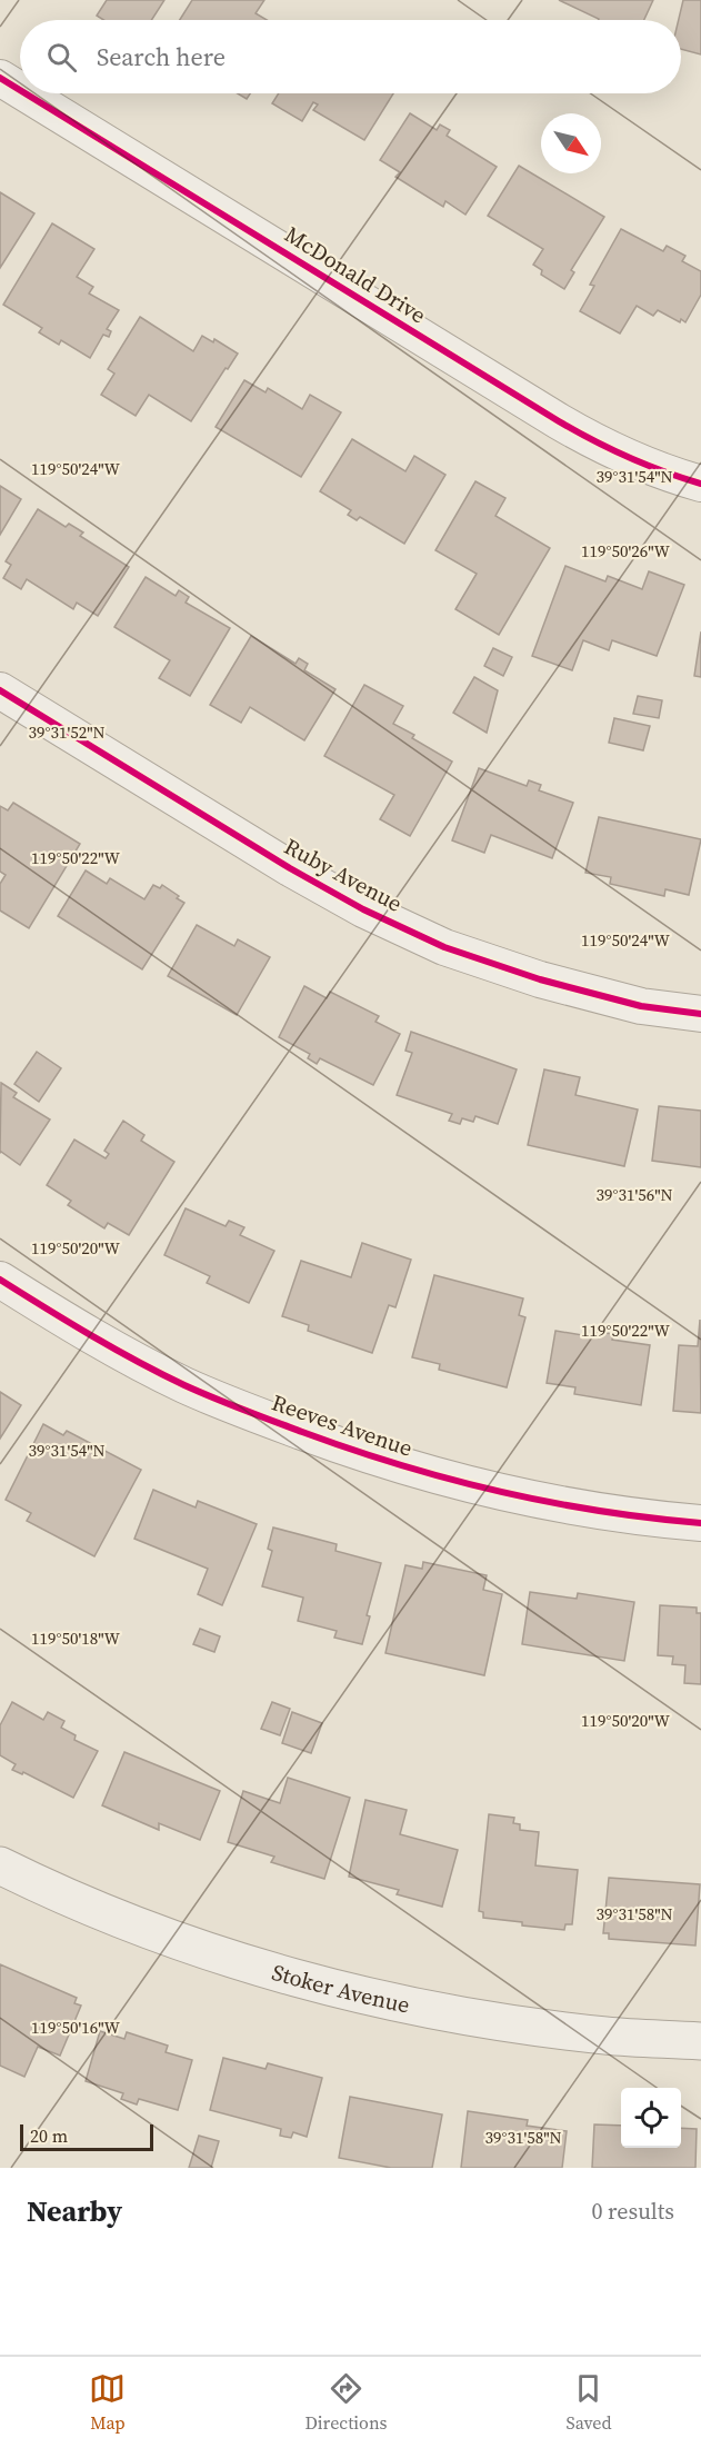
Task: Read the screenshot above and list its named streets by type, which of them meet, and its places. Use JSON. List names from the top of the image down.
{
  "streets": {
    "street": [
      "McDonald Drive",
      "Ruby Avenue",
      "Reeves Avenue",
      "Stoker Avenue"
    ]
  },
  "scale_bar": "20 m",
  "north": "bottom right",
  "page": {
    "search": "Search here",
    "scale": "20 m",
    "heading": ["Nearby", "0 results"],
    "nav": ["Map", "Directions", "Saved"]
  },
  "coordinates": [
    "119°50'24\"W",
    "39°31'54\"N",
    "119°50'26\"W",
    "39°31'52\"N",
    "119°50'22\"W",
    "39°31'56\"N",
    "119°50'20\"W",
    "119°50'18\"W",
    "39°31'58\"N",
    "119°50'16\"W"
  ]
}
